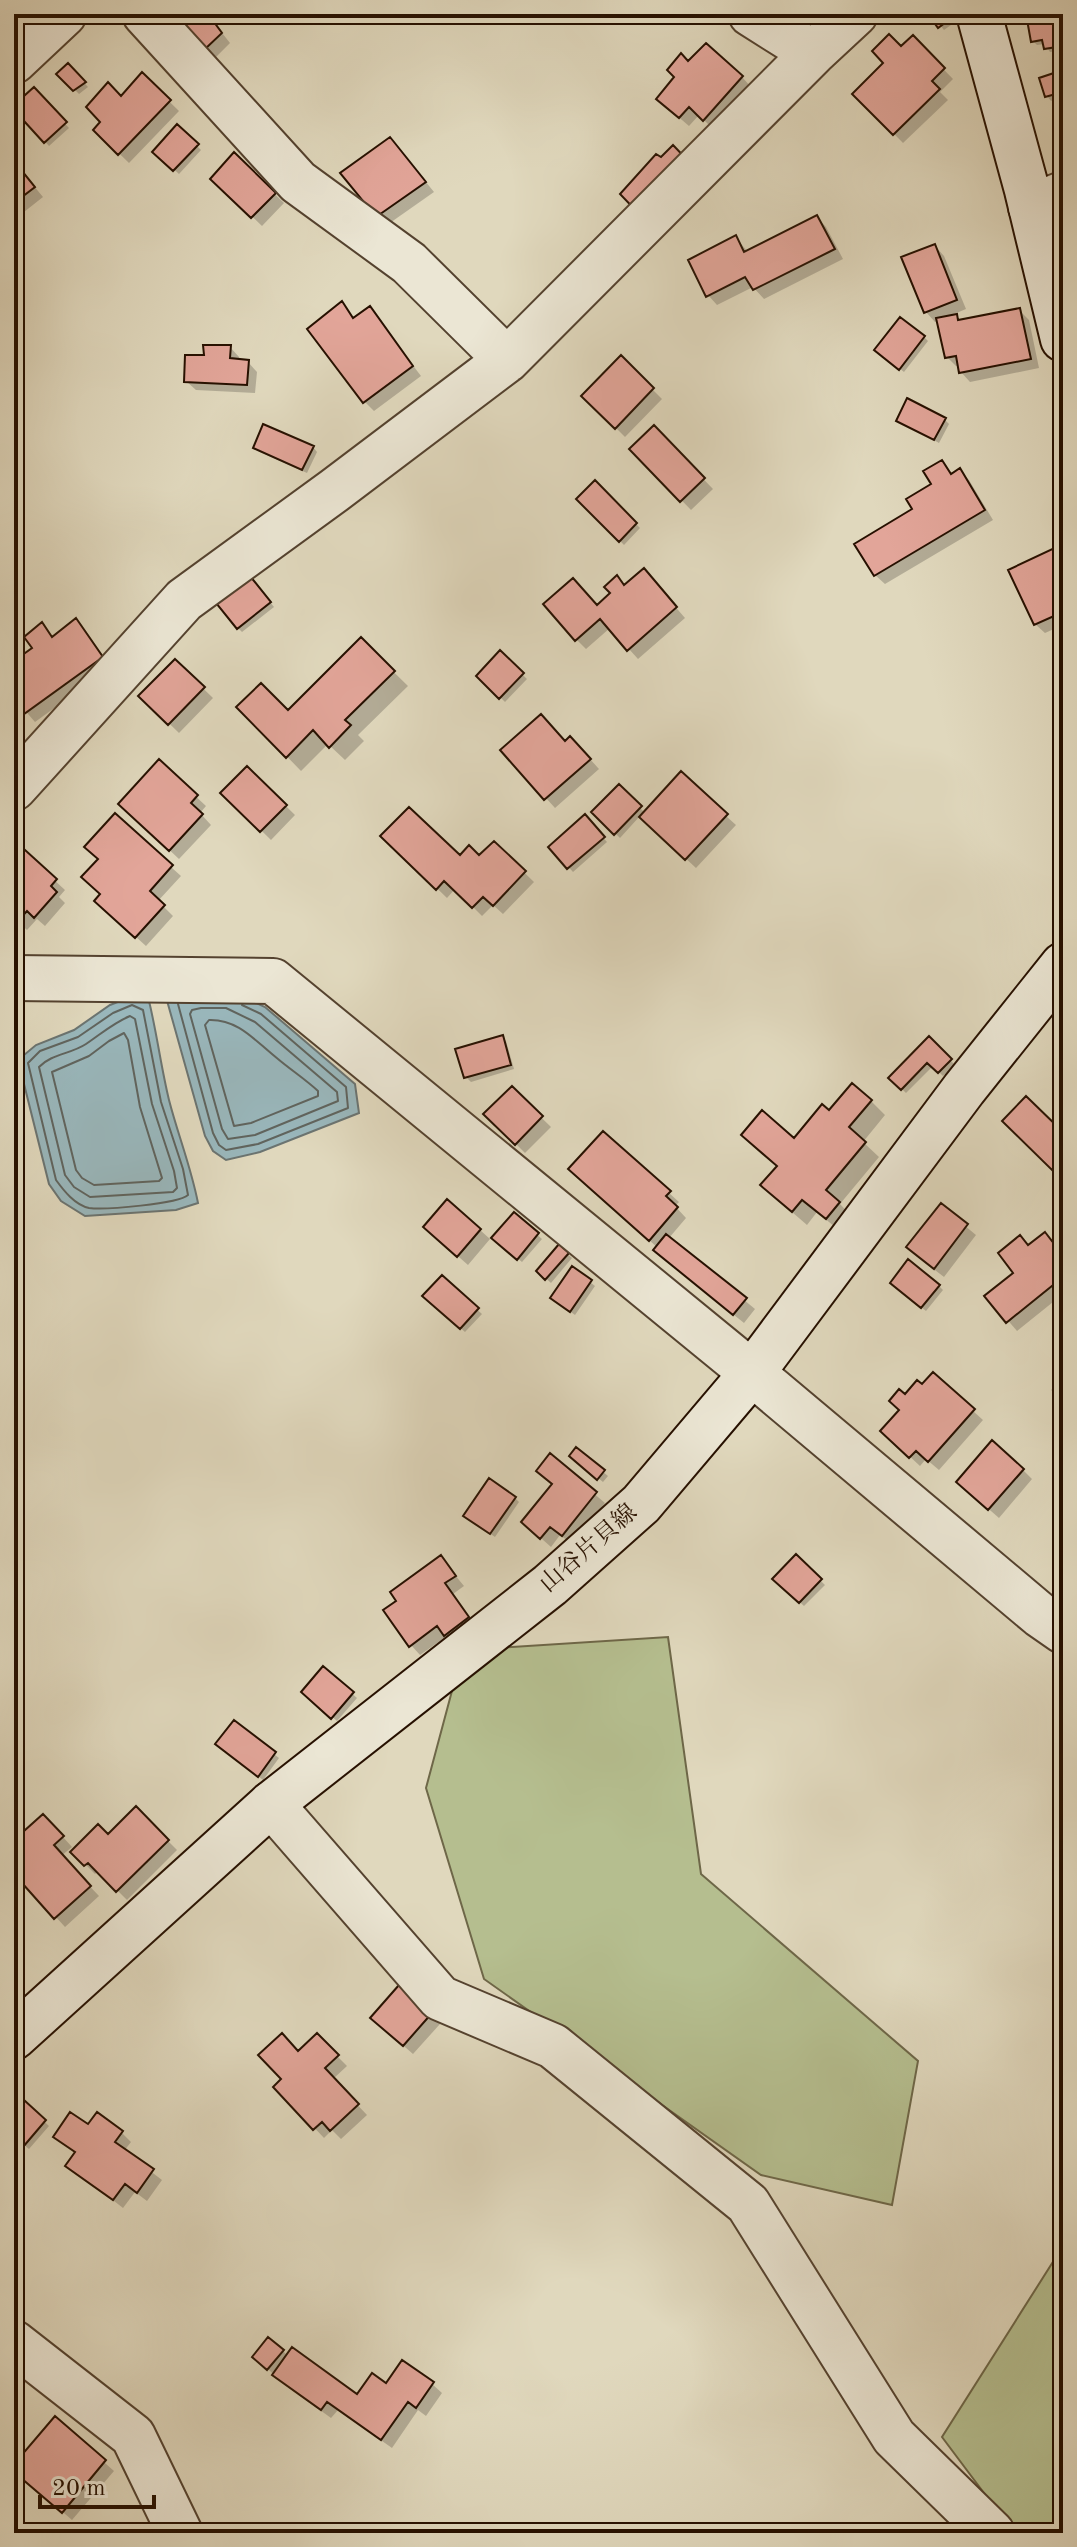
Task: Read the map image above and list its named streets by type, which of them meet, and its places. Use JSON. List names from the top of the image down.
{
  "streets": {
    "street": ["山谷片貝線"]
  },
  "scale_bar": "20 m"
}
